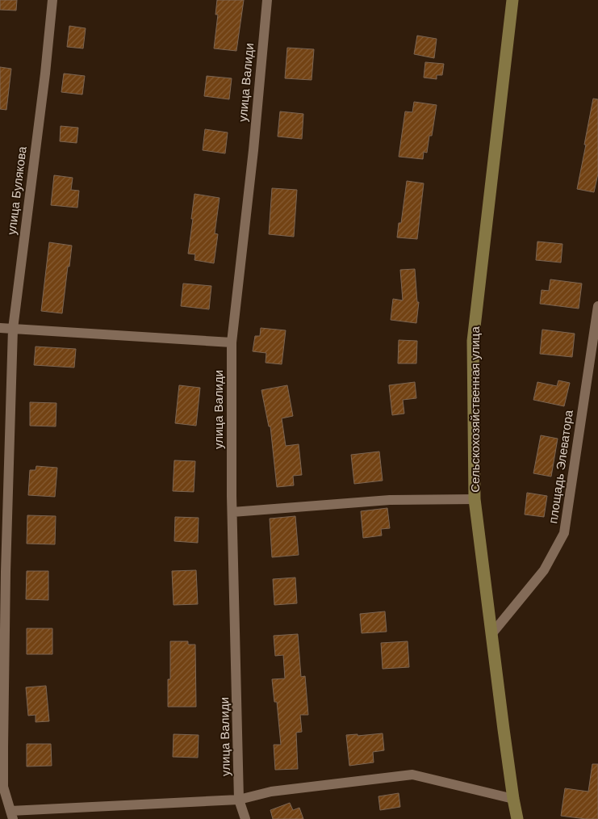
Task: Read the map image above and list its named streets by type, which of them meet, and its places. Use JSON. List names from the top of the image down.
{
  "streets": {
    "main road": ["Сельскохозяйственная улица"],
    "street": ["улица Валиди", "улица Булякова", "площадь Элеватора"]
  },
  "crossings": [
    ["Сельскохозяйственная улица", "площадь Элеватора"]
  ]
}
